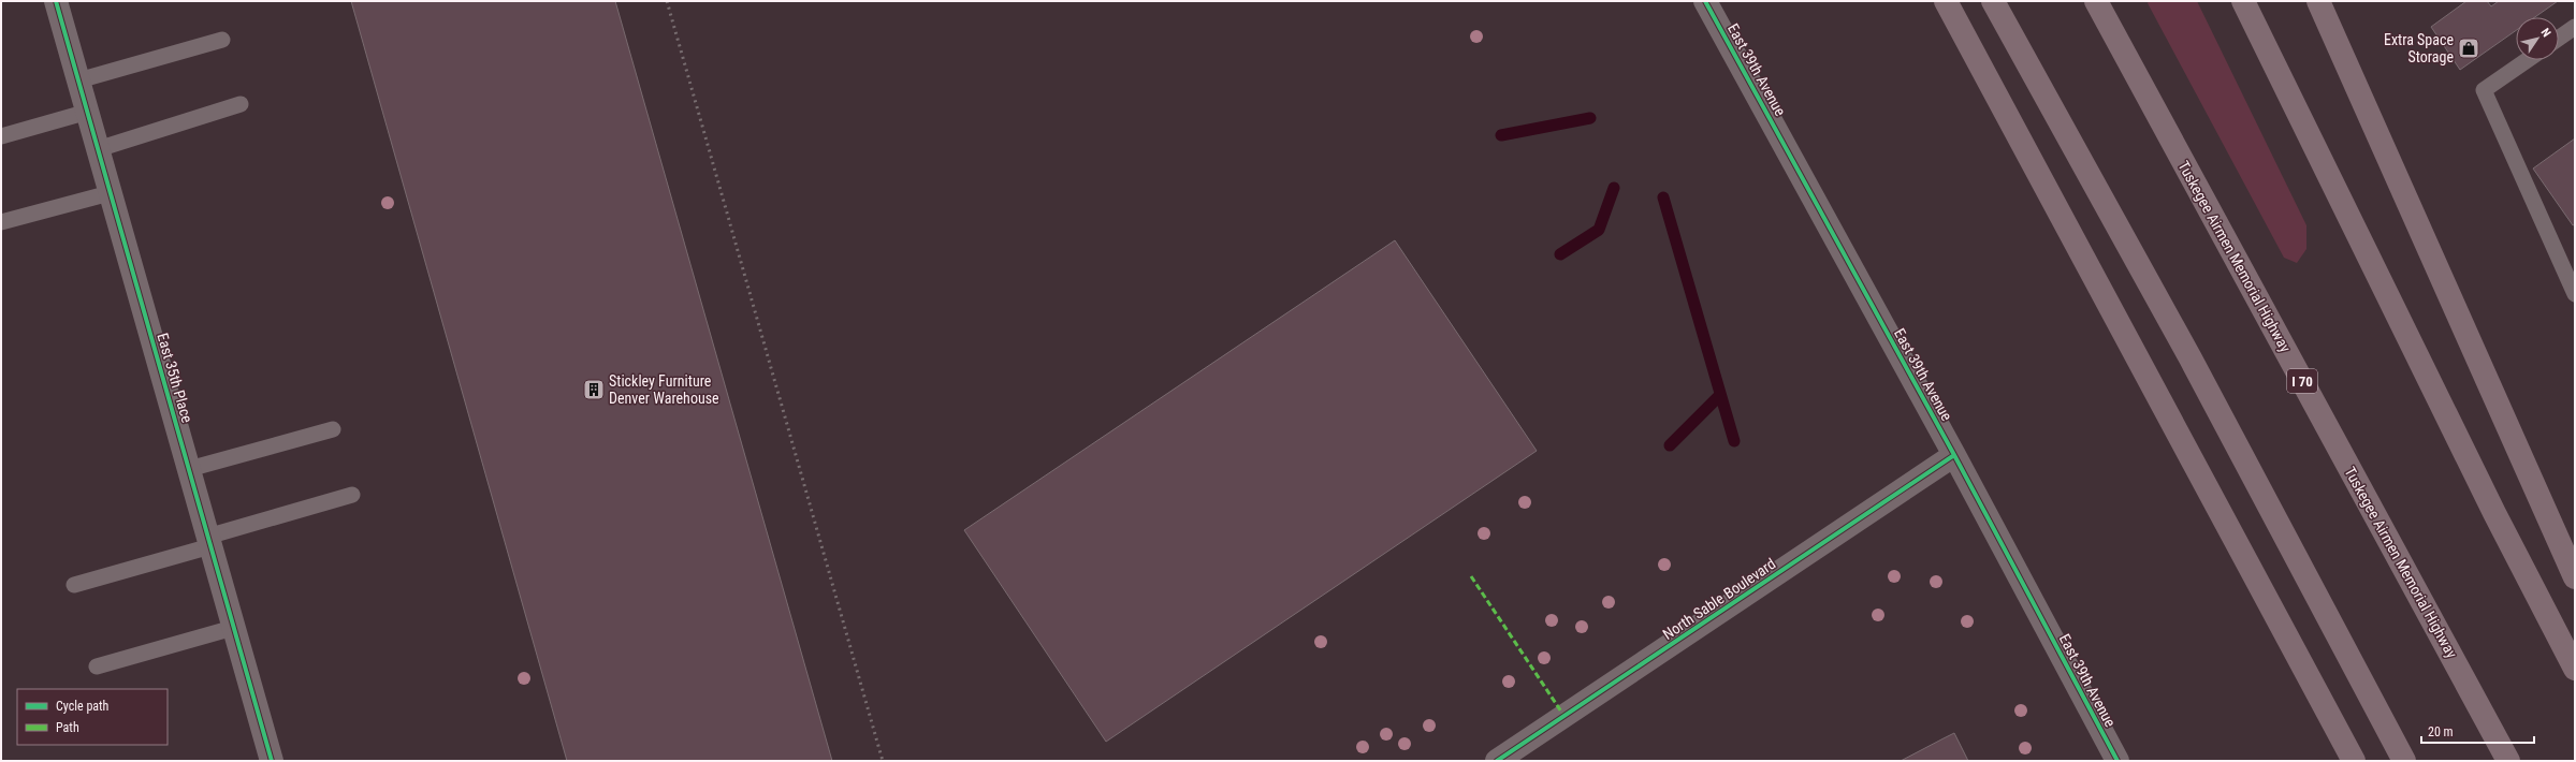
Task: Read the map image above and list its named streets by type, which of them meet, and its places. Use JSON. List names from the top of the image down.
{
  "streets": {
    "highway": ["Tuskegee Airmen Memorial Highway", "I 70"],
    "street": ["East 39th Avenue", "East 35th Place", "North Sable Boulevard"]
  },
  "crossings": [
    ["East 39th Avenue", "North Sable Boulevard"]
  ],
  "places": {
    "shop": ["Extra Space Storage"],
    "building": ["Stickley Furniture Denver Warehouse"]
  },
  "legend": ["Cycle path", "Path"],
  "scale_bar": "20 m",
  "north": "top right"
}
